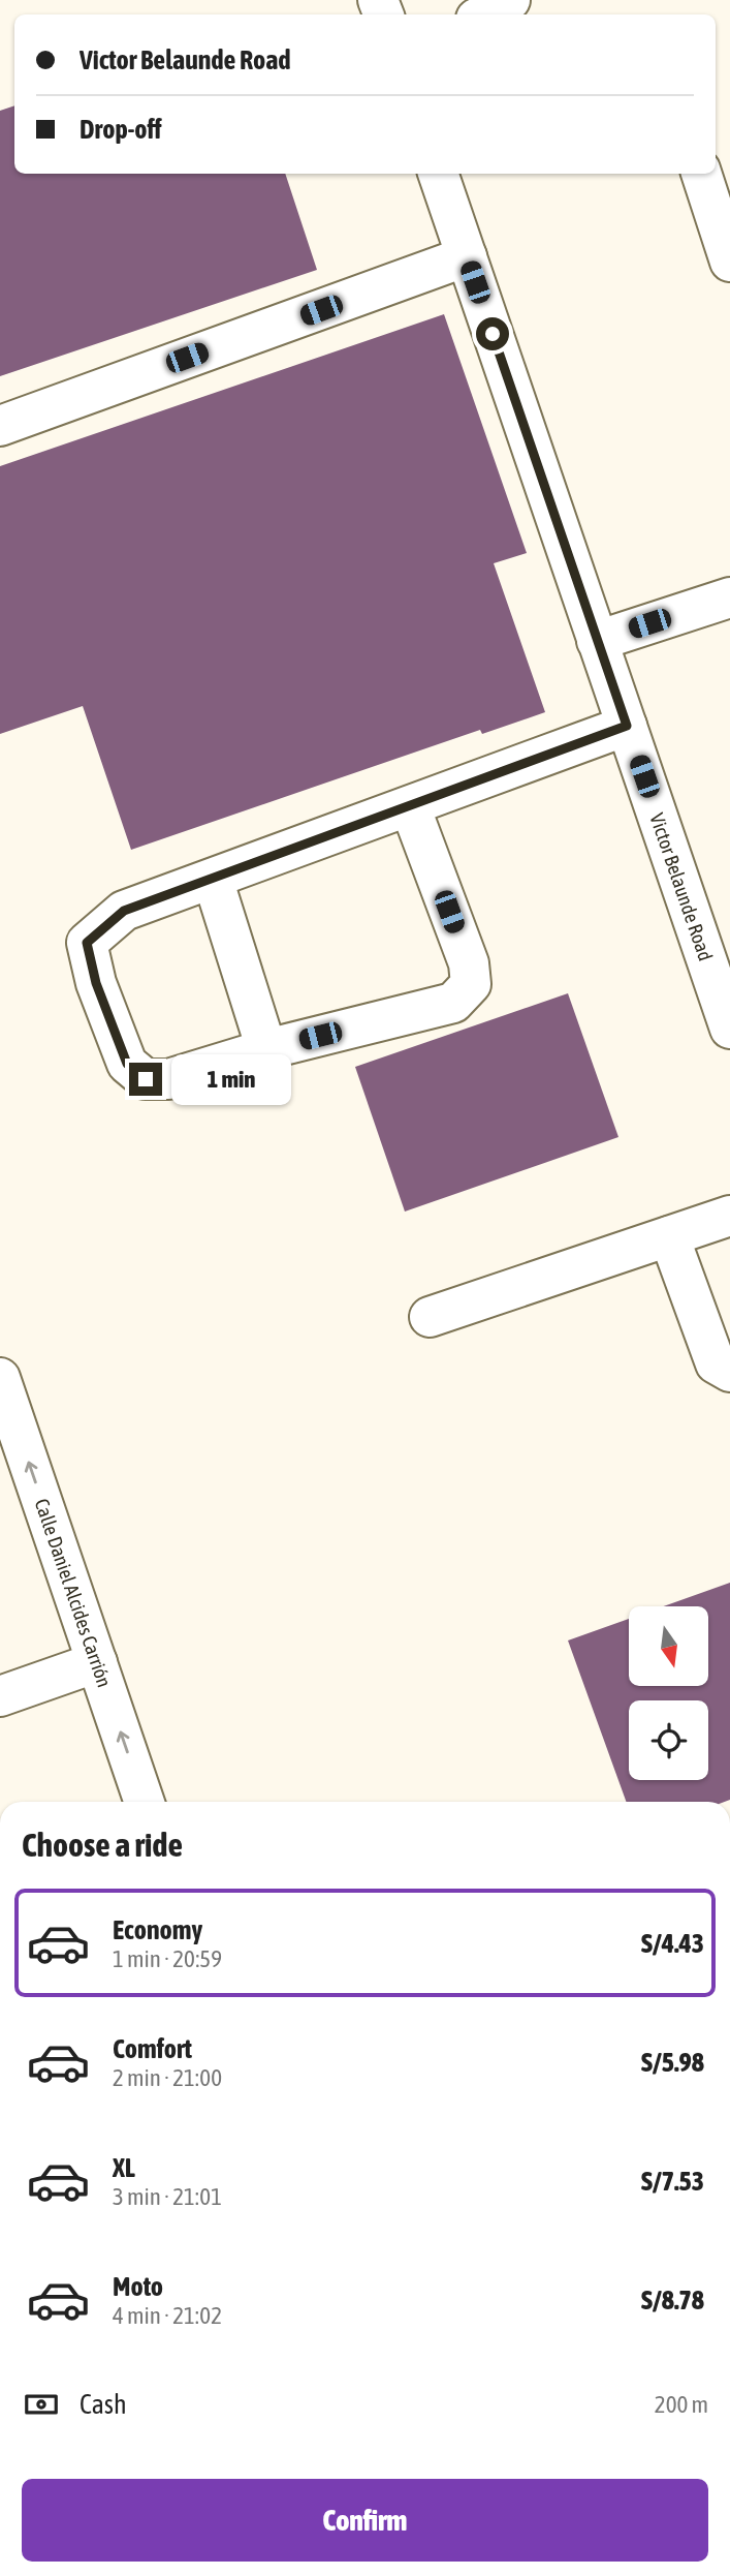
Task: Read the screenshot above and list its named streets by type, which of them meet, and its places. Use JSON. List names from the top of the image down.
{
  "streets": {
    "street": ["Victor Belaunde Road", "Calle Daniel Alcides Carrión"]
  },
  "one_way": ["Calle Daniel Alcides Carrión"],
  "north": "bottom",
  "page": {
    "banner": ["Victor Belaunde Road", "Drop-off"],
    "bubble": "1 min",
    "heading": "Choose a ride",
    "list": [
      {
        "name": "Economy",
        "note": "1 min · 20:59",
        "value": "S/4.43"
      },
      {
        "name": "Comfort",
        "note": "2 min · 21:00",
        "value": "S/5.98"
      },
      {
        "name": "XL",
        "note": "3 min · 21:01",
        "value": "S/7.53"
      },
      {
        "name": "Moto",
        "note": "4 min · 21:02",
        "value": "S/8.78"
      }
    ],
    "pay": ["Cash", "200 m"],
    "buttons": "Confirm"
  }
}
